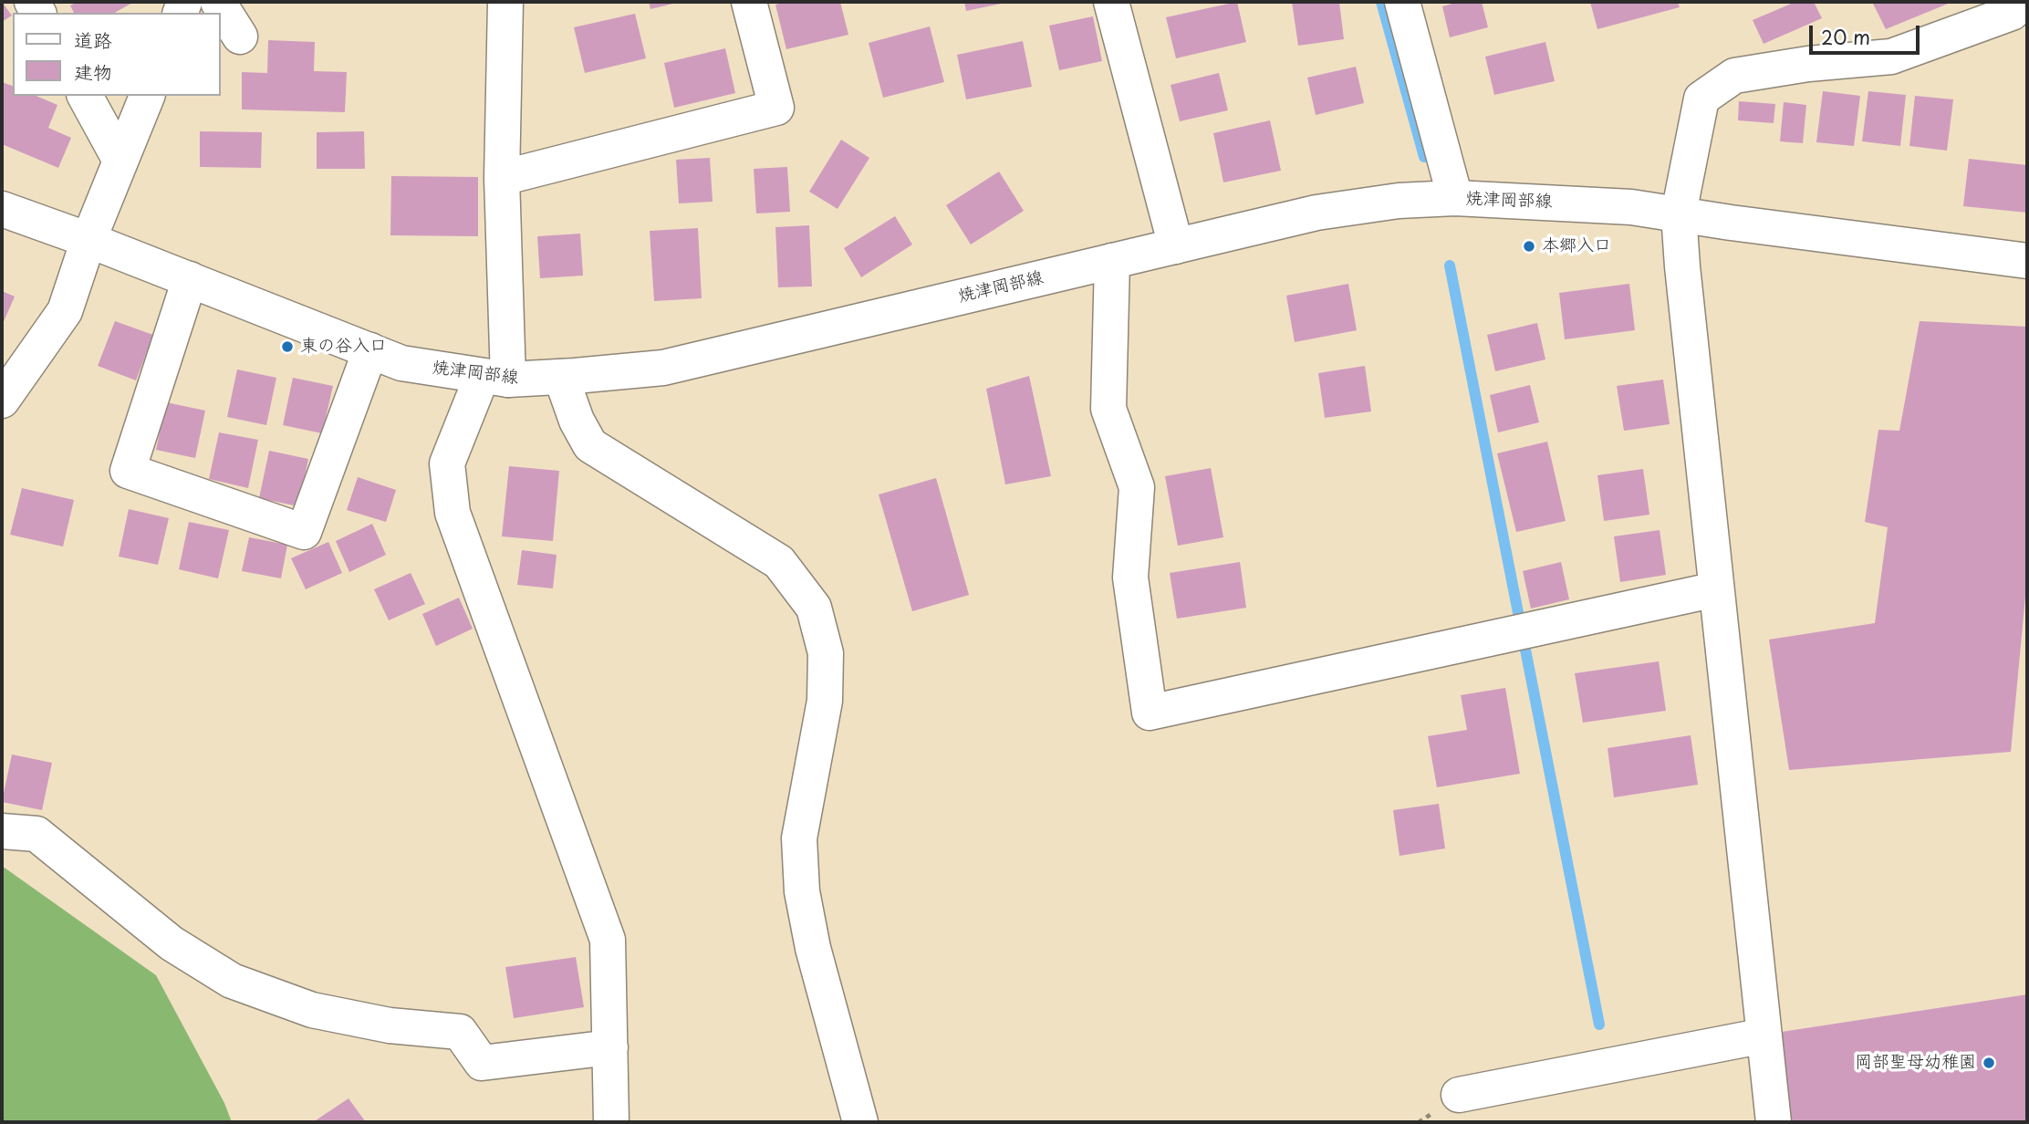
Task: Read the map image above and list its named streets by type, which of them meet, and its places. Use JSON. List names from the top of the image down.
{
  "streets": {
    "street": ["焼津岡部線"]
  },
  "places": ["本郷入口", "東の谷入口", "岡部聖母幼稚園"],
  "legend": ["道路", "建物"],
  "scale_bar": "20 m"
}
